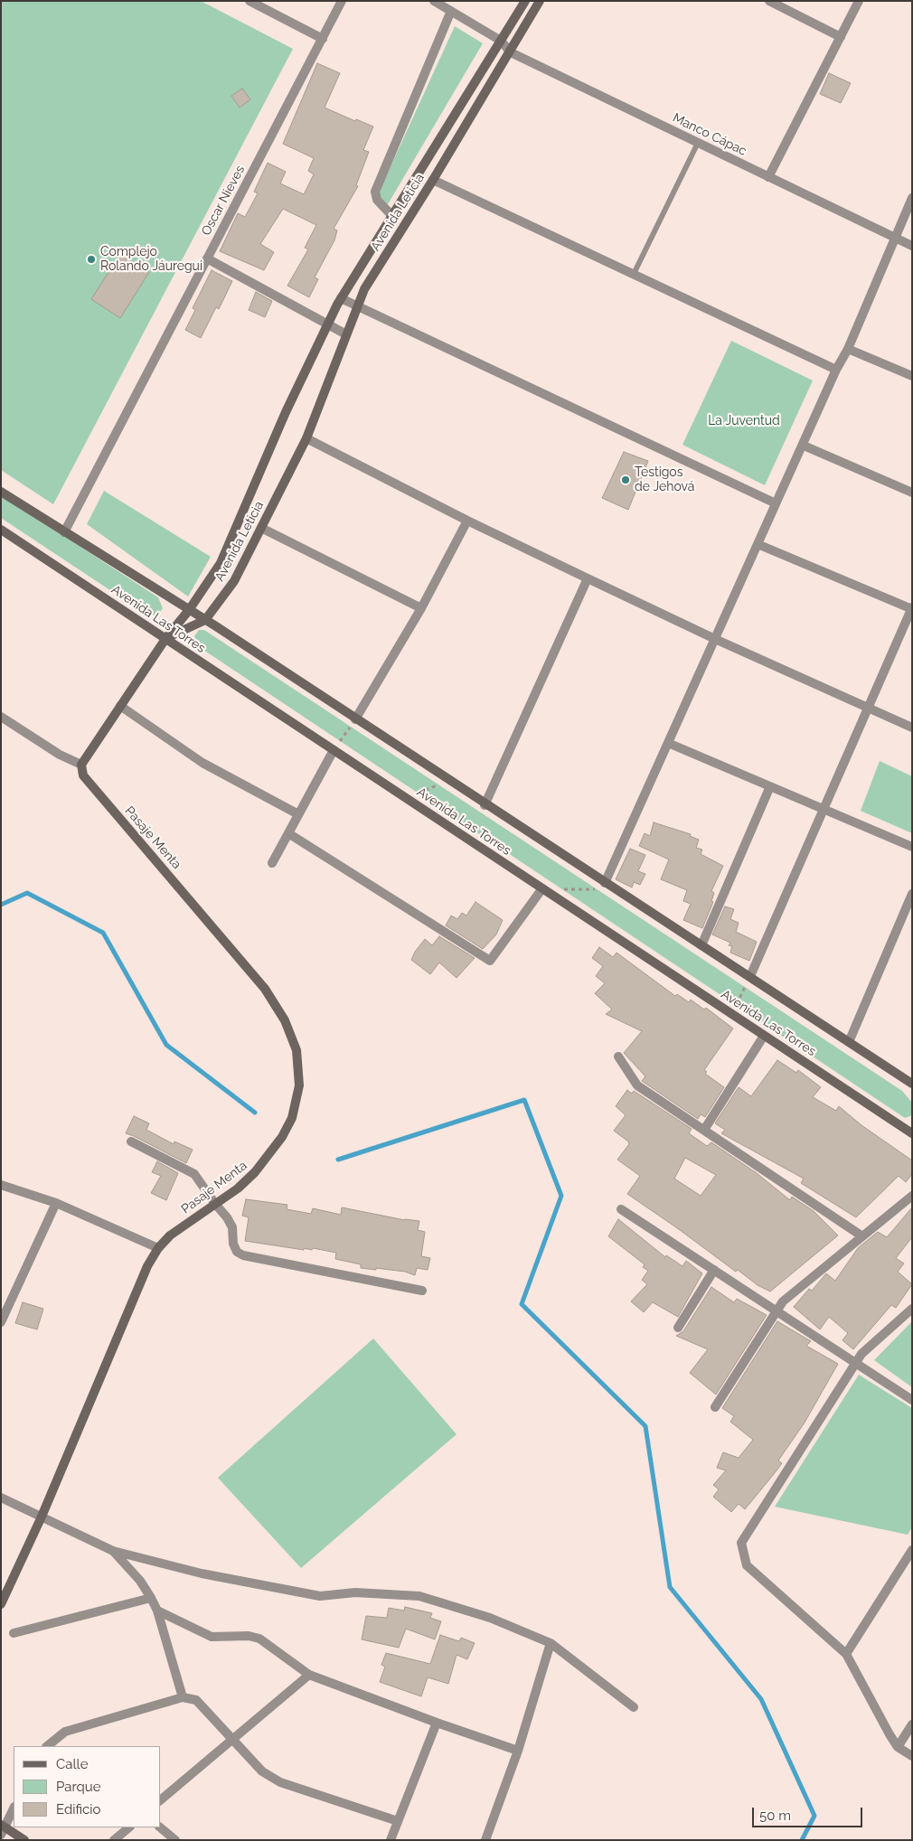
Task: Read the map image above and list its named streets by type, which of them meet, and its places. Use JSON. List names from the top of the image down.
{
  "streets": {
    "street": [
      "Manco Cápac",
      "Oscar Nieves",
      "Avenida Leticia",
      "Avenida Las Torres",
      "Pasaje Menta"
    ]
  },
  "crossings": [
    ["Manco Cápac", "Avenida Leticia"],
    ["Oscar Nieves", "Avenida Las Torres"],
    ["Avenida Leticia", "Avenida Las Torres"]
  ],
  "parks": ["La Juventud"],
  "places": ["Complejo Rolando Jáuregui", "Testigos de Jehová"],
  "legend": ["Calle", "Parque", "Edificio"],
  "scale_bar": "50 m"
}
